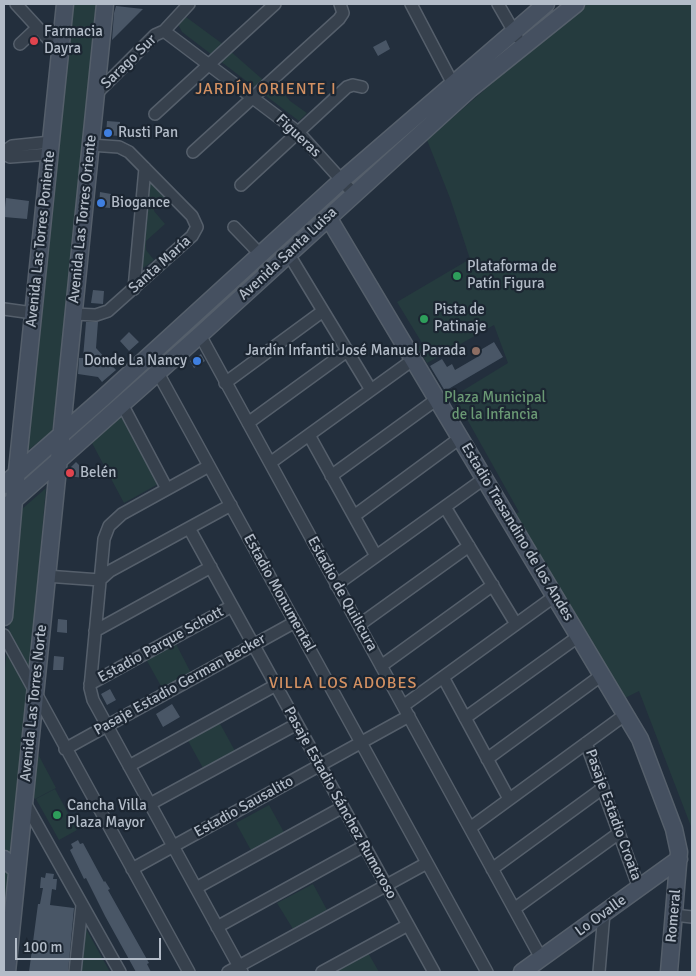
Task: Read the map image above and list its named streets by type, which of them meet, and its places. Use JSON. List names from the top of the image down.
{
  "streets": {
    "street": [
      "Sarago Sur",
      "Figueras",
      "Avenida Las Torres Oriente",
      "Avenida Las Torres Poniente",
      "Avenida Santa Luisa",
      "Santa María",
      "Estadio Trasandino de los Andes",
      "Estadio Monumental",
      "Estadio de Quilicura",
      "Estadio Parque Schott",
      "Pasaje Estadio German Becker",
      "Avenida Las Torres Norte",
      "Pasaje Estadio Sánchez Rumoroso",
      "Estadio Sausalito",
      "Pasaje Estadio Croata",
      "Lo Ovalle",
      "Romeral"
    ]
  },
  "crossings": [
    ["Sarago Sur", "Figueras"],
    ["Sarago Sur", "Avenida Las Torres Oriente"],
    ["Figueras", "Avenida Santa Luisa"],
    ["Avenida Las Torres Oriente", "Avenida Santa Luisa"],
    ["Avenida Las Torres Oriente", "Santa María"],
    ["Avenida Las Torres Oriente", "Avenida Las Torres Norte"],
    ["Avenida Las Torres Poniente", "Avenida Santa Luisa"],
    ["Avenida Santa Luisa", "Estadio Trasandino de los Andes"],
    ["Avenida Santa Luisa", "Estadio Monumental"],
    ["Avenida Santa Luisa", "Estadio de Quilicura"],
    ["Avenida Santa Luisa", "Avenida Las Torres Norte"],
    ["Estadio Trasandino de los Andes", "Estadio Sausalito"],
    ["Estadio Trasandino de los Andes", "Lo Ovalle"],
    ["Estadio Trasandino de los Andes", "Romeral"],
    ["Estadio Monumental", "Pasaje Estadio German Becker"],
    ["Estadio Monumental", "Estadio Sausalito"],
    ["Estadio de Quilicura", "Estadio Sausalito"],
    ["Estadio de Quilicura", "Lo Ovalle"],
    ["Estadio Parque Schott", "Pasaje Estadio Sánchez Rumoroso"],
    ["Pasaje Estadio German Becker", "Pasaje Estadio Sánchez Rumoroso"],
    ["Pasaje Estadio Sánchez Rumoroso", "Estadio Sausalito"],
    ["Pasaje Estadio Croata", "Lo Ovalle"],
    ["Lo Ovalle", "Romeral"]
  ],
  "districts": ["JARDÍN ORIENTE I", "VILLA LOS ADOBES"],
  "parks": ["Plaza Municipal de la Infancia"],
  "places": [
    "Farmacia Dayra",
    "Rusti Pan",
    "Biogance",
    "Plataforma de Patín Figura",
    "Pista de Patinaje",
    "Jardín Infantil José Manuel Parada",
    "Donde La Nancy",
    "Belén",
    "Cancha Villa Plaza Mayor"
  ],
  "scale_bar": "100 m"
}
